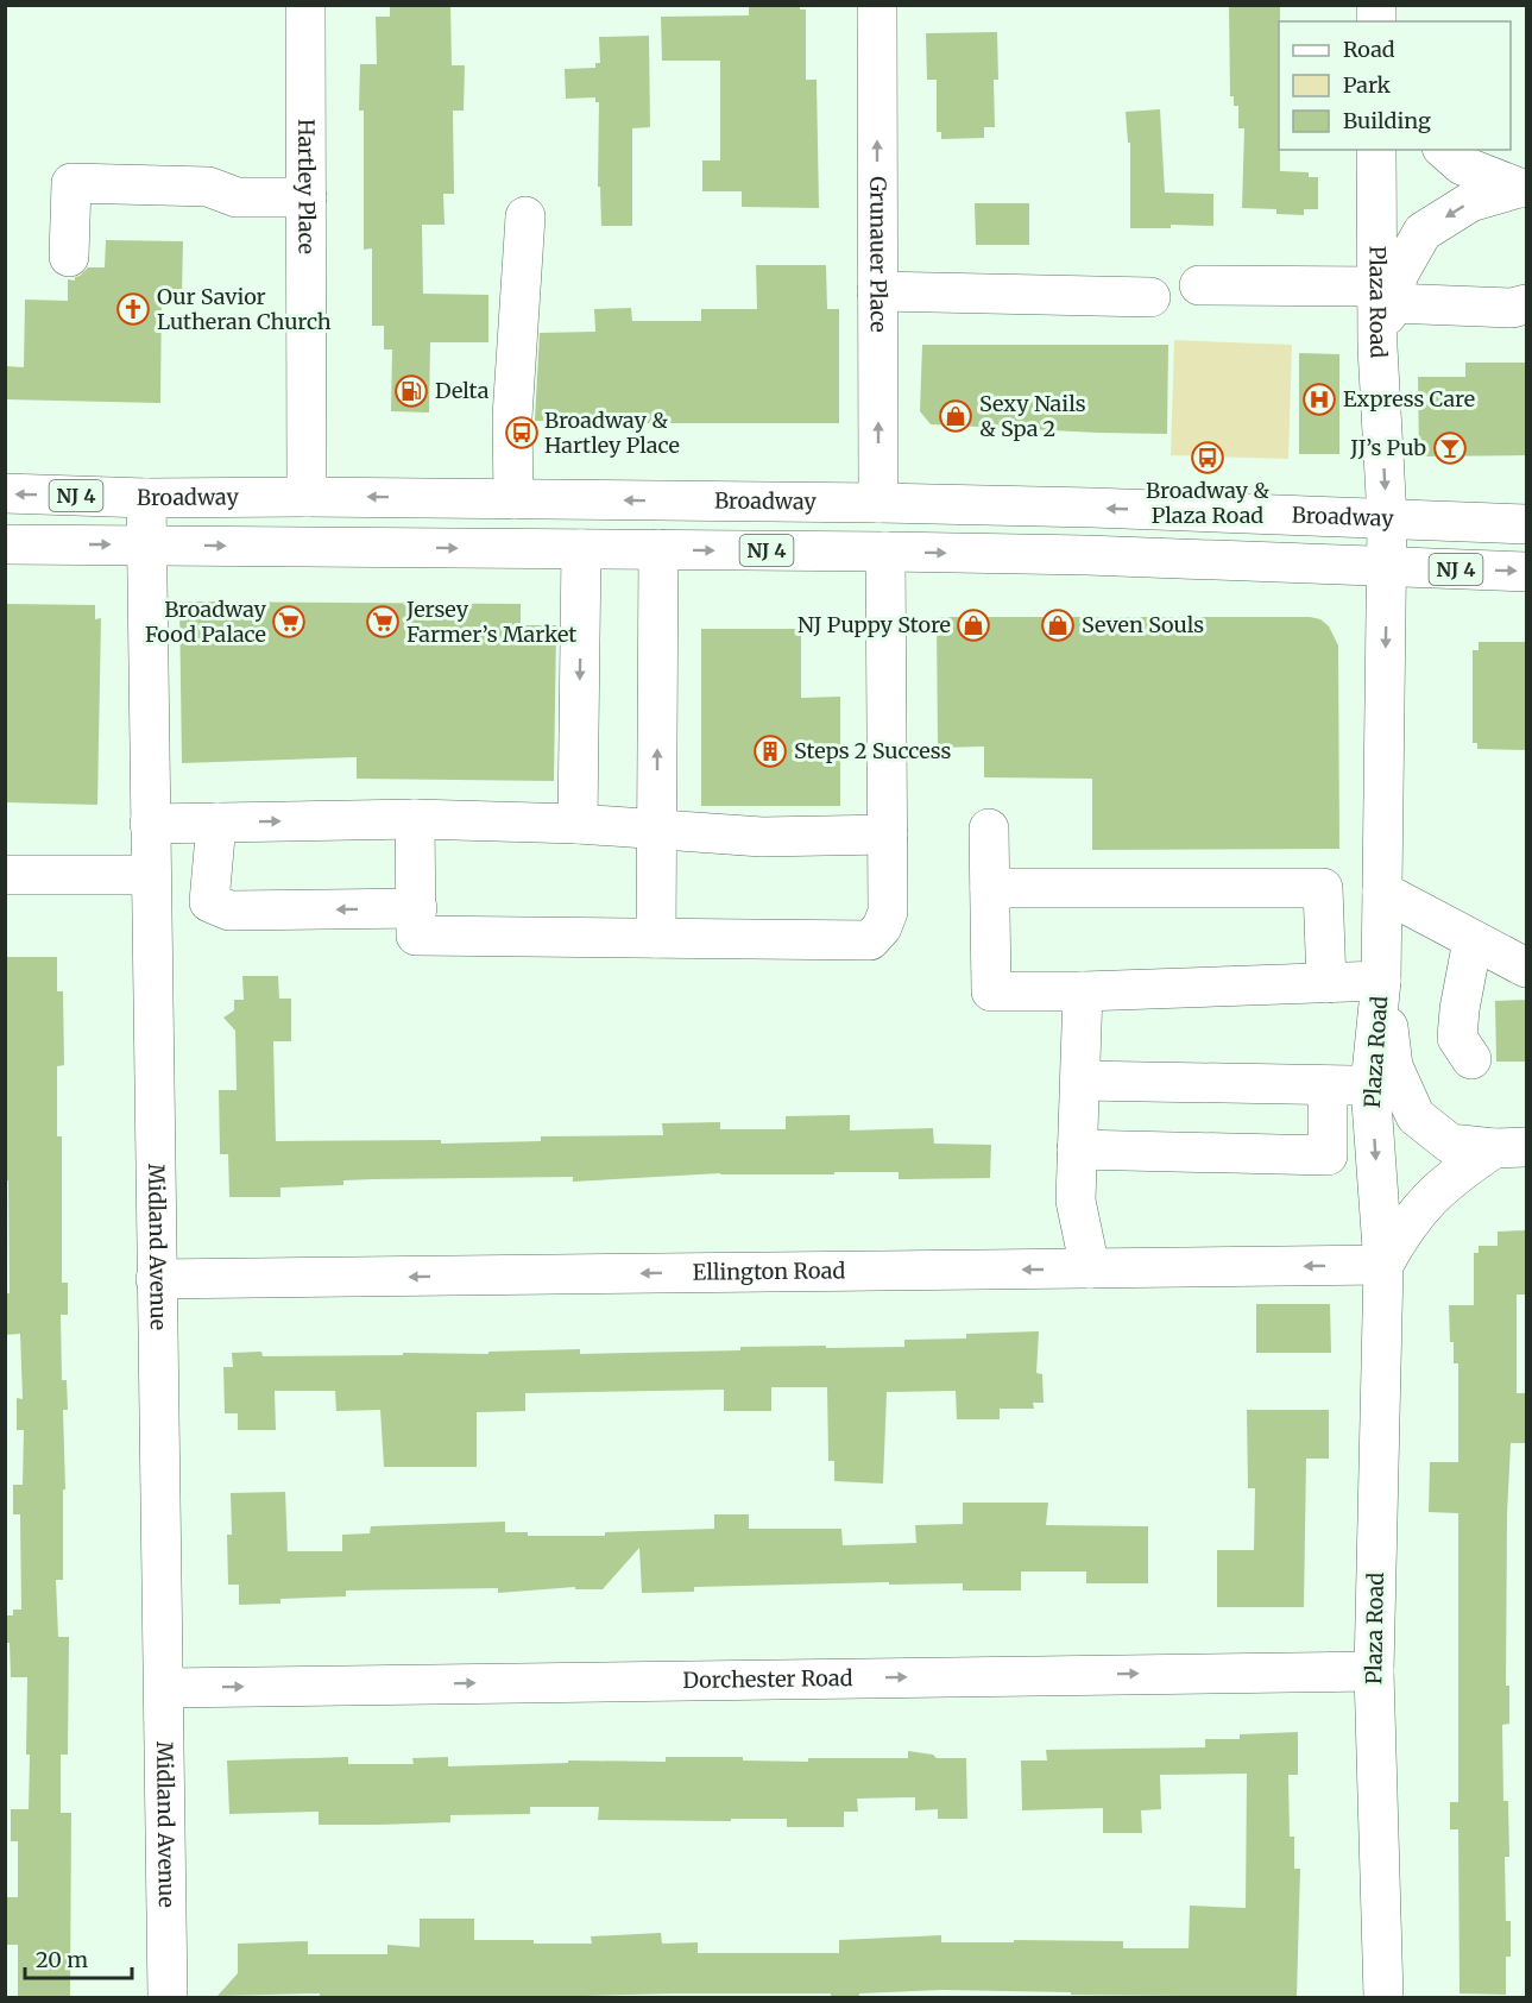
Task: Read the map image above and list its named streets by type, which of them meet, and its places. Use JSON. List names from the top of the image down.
{
  "streets": {
    "street": [
      "Hartley Place",
      "Grunauer Place",
      "Plaza Road",
      "NJ 4",
      "Broadway",
      "Midland Avenue",
      "Ellington Road",
      "Dorchester Road"
    ]
  },
  "crossings": [
    ["Hartley Place", "Broadway"],
    ["Grunauer Place", "Broadway"],
    ["Plaza Road", "NJ 4"],
    ["Plaza Road", "Broadway"],
    ["Plaza Road", "Ellington Road"],
    ["Plaza Road", "Dorchester Road"],
    ["NJ 4", "Midland Avenue"],
    ["Broadway", "Midland Avenue"],
    ["Midland Avenue", "Ellington Road"],
    ["Midland Avenue", "Dorchester Road"]
  ],
  "one_way": ["Grunauer Place", "Dorchester Road"],
  "places": {
    "church": ["Our Savior Lutheran Church"],
    "fuel station": ["Delta"],
    "hospital": ["Express Care"],
    "shop": ["Sexy Nails & Spa 2", "NJ Puppy Store", "Seven Souls"],
    "bus stop": ["Broadway & Hartley Place", "Broadway & Plaza Road"],
    "bar": ["JJ’s Pub"],
    "supermarket": ["Broadway Food Palace", "Jersey Farmer’s Market"],
    "building": ["Steps 2 Success"]
  },
  "legend": ["Road", "Park", "Building"],
  "scale_bar": "20 m"
}
